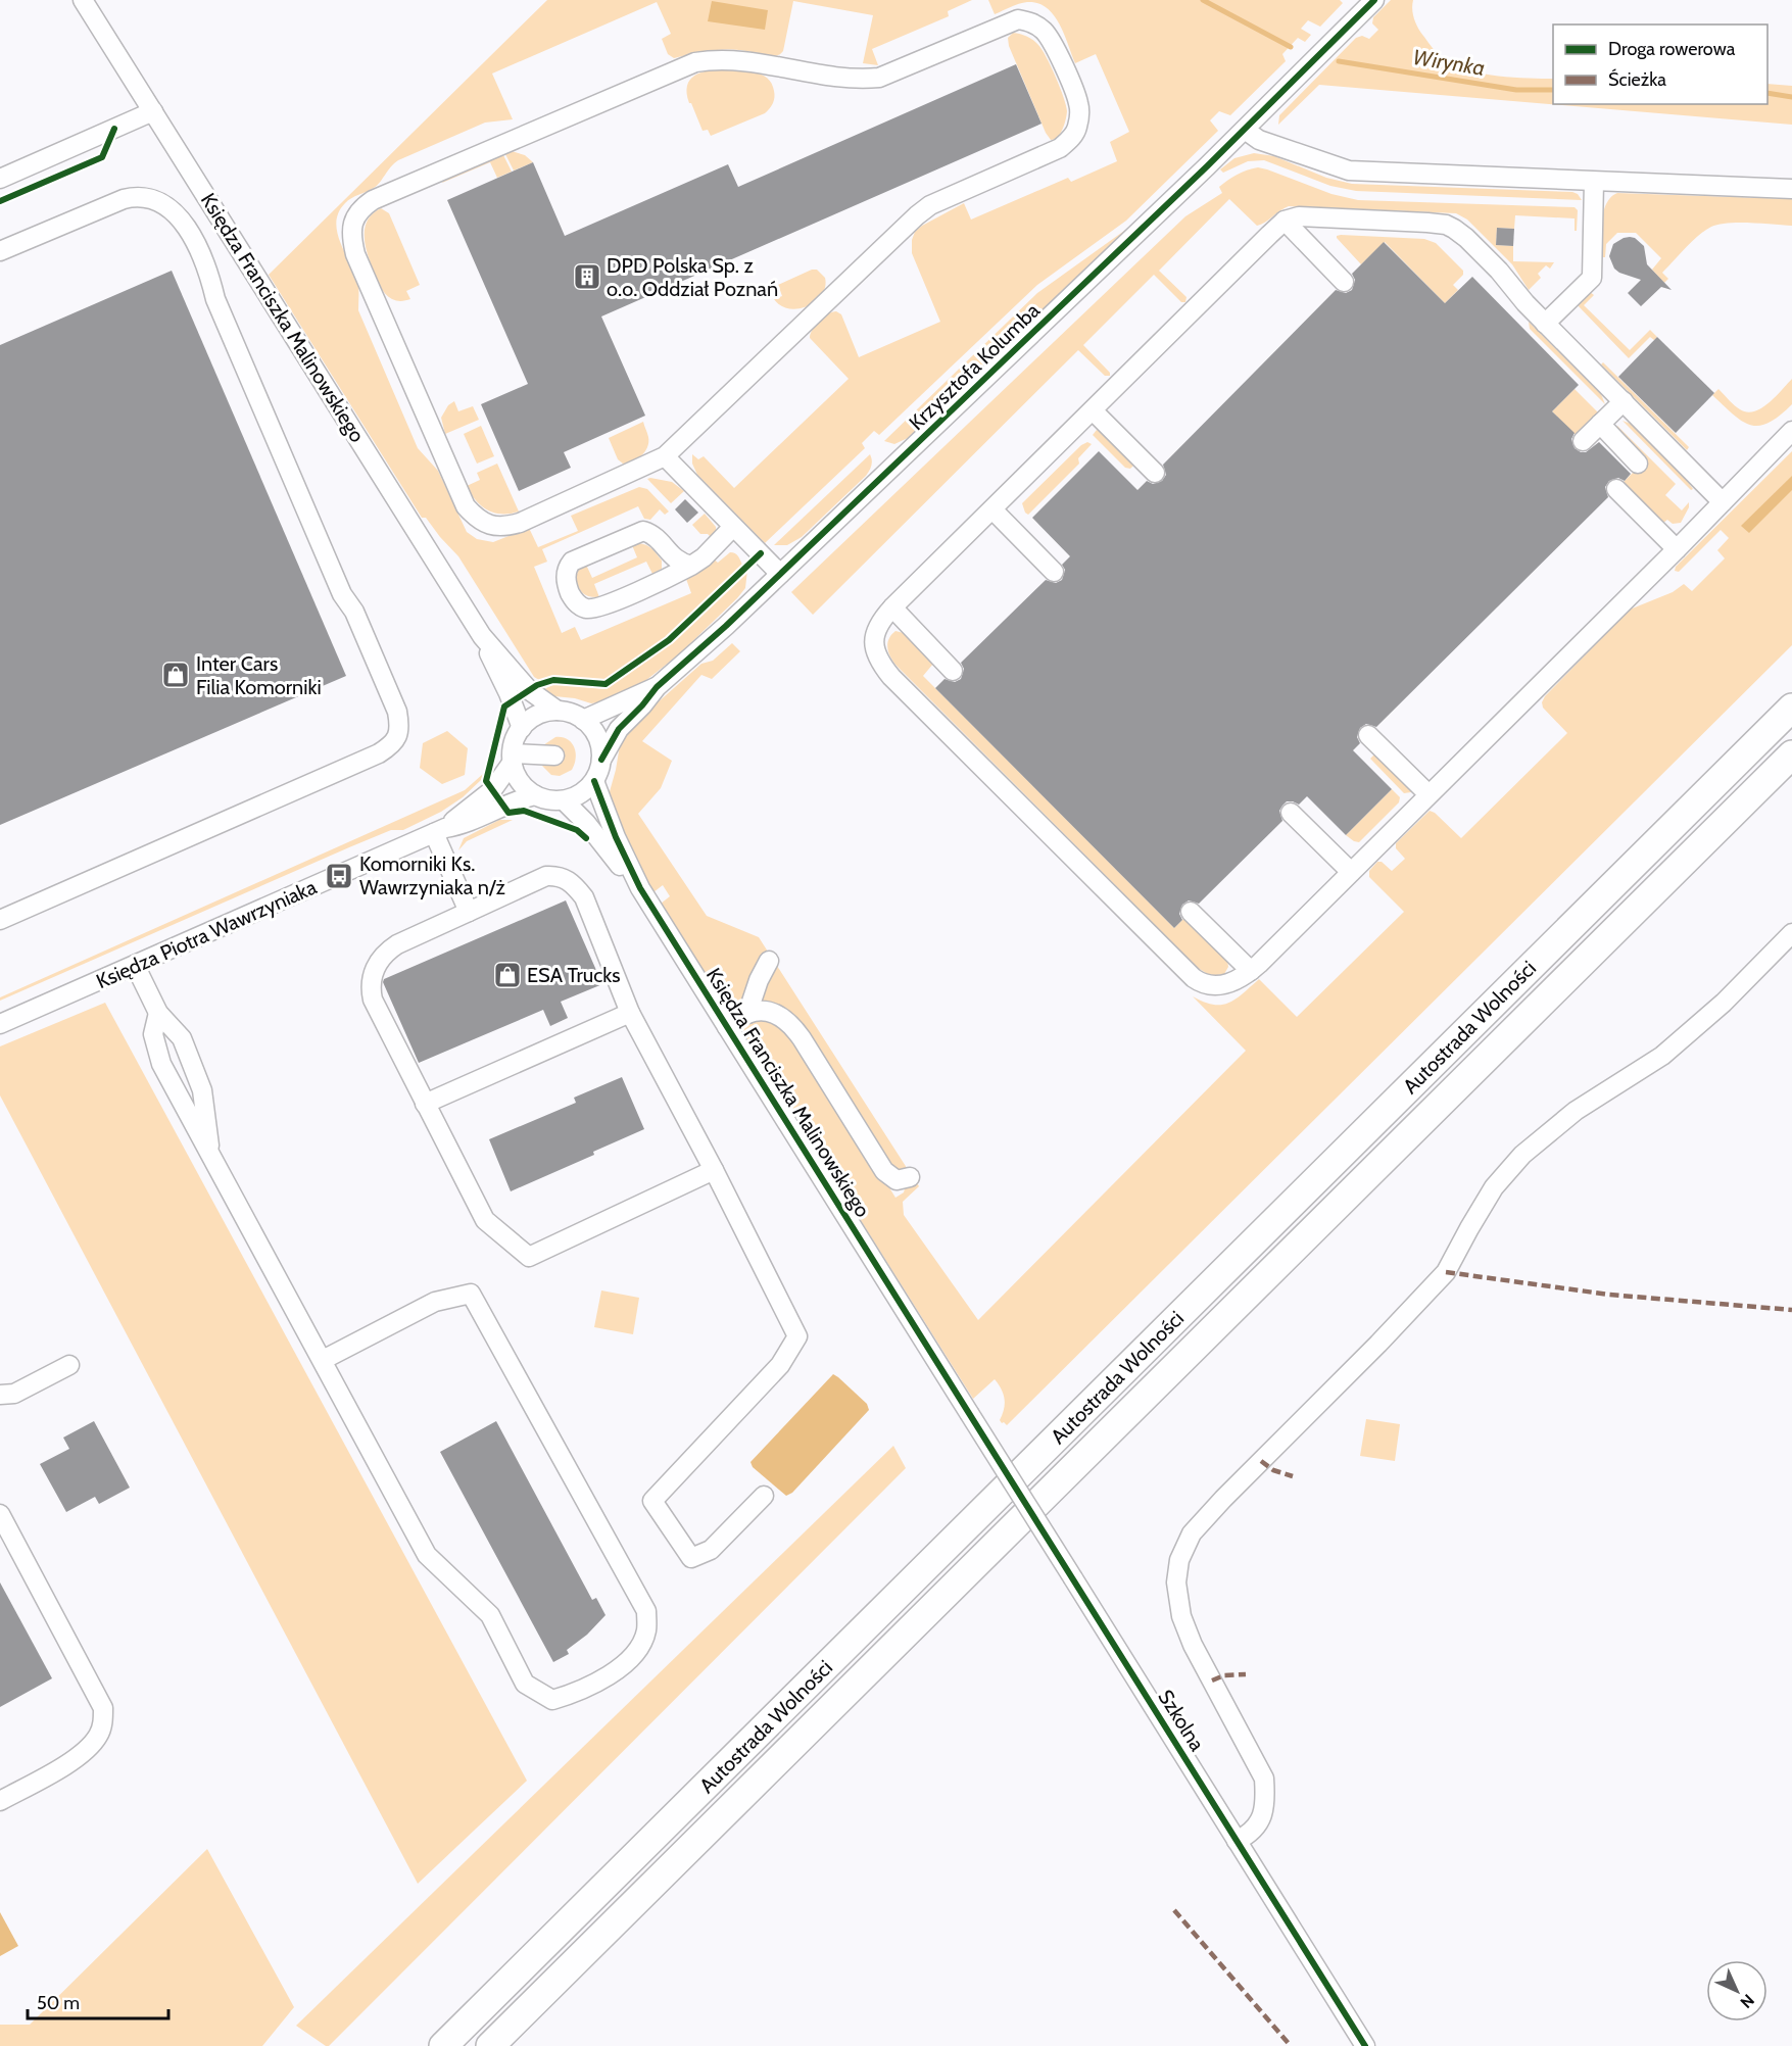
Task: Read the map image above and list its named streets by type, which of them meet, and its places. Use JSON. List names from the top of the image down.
{
  "streets": {
    "highway": ["Autostrada Wolności"],
    "street": [
      "Księdza Franciszka Malinowskiego",
      "Krzysztofa Kolumba",
      "Księdza Piotra Wawrzyniaka",
      "Szkolna"
    ]
  },
  "crossings": [
    ["Księdza Franciszka Malinowskiego", "Krzysztofa Kolumba"],
    ["Księdza Franciszka Malinowskiego", "Księdza Piotra Wawrzyniaka"],
    ["Księdza Franciszka Malinowskiego", "Szkolna"],
    ["Krzysztofa Kolumba", "Księdza Piotra Wawrzyniaka"]
  ],
  "water": ["Wirynka"],
  "places": {
    "building": ["DPD Polska Sp. z o.o. Oddział Poznań"],
    "shop": ["Inter Cars Filia Komorniki", "ESA Trucks"],
    "bus stop": ["Komorniki Ks. Wawrzyniaka n/ż"]
  },
  "legend": ["Droga rowerowa", "Ścieżka"],
  "scale_bar": "50 m",
  "north": "bottom right"
}
